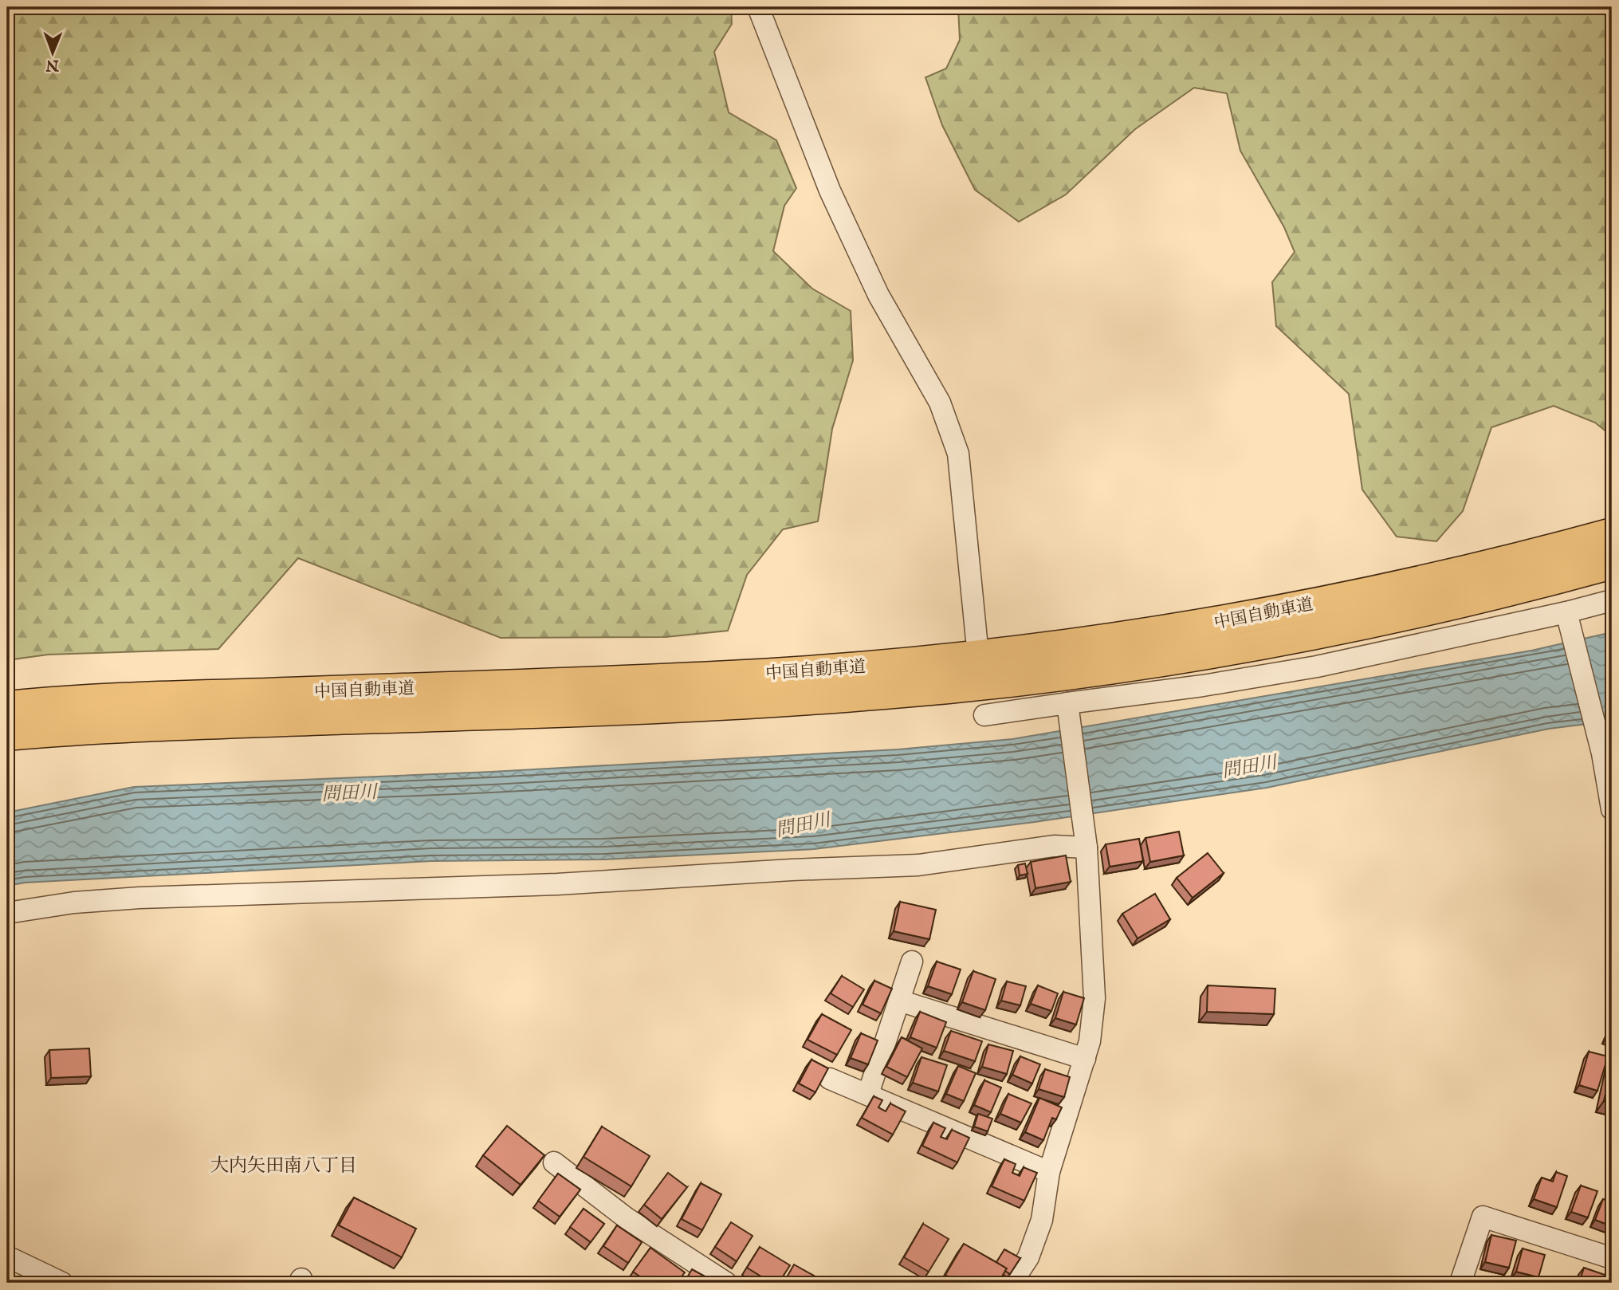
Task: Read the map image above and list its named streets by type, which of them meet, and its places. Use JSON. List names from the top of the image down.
{
  "streets": {
    "highway": ["中国自動車道"]
  },
  "districts": ["大内矢田南八丁目"],
  "water": ["問田川"],
  "north": "bottom"
}
